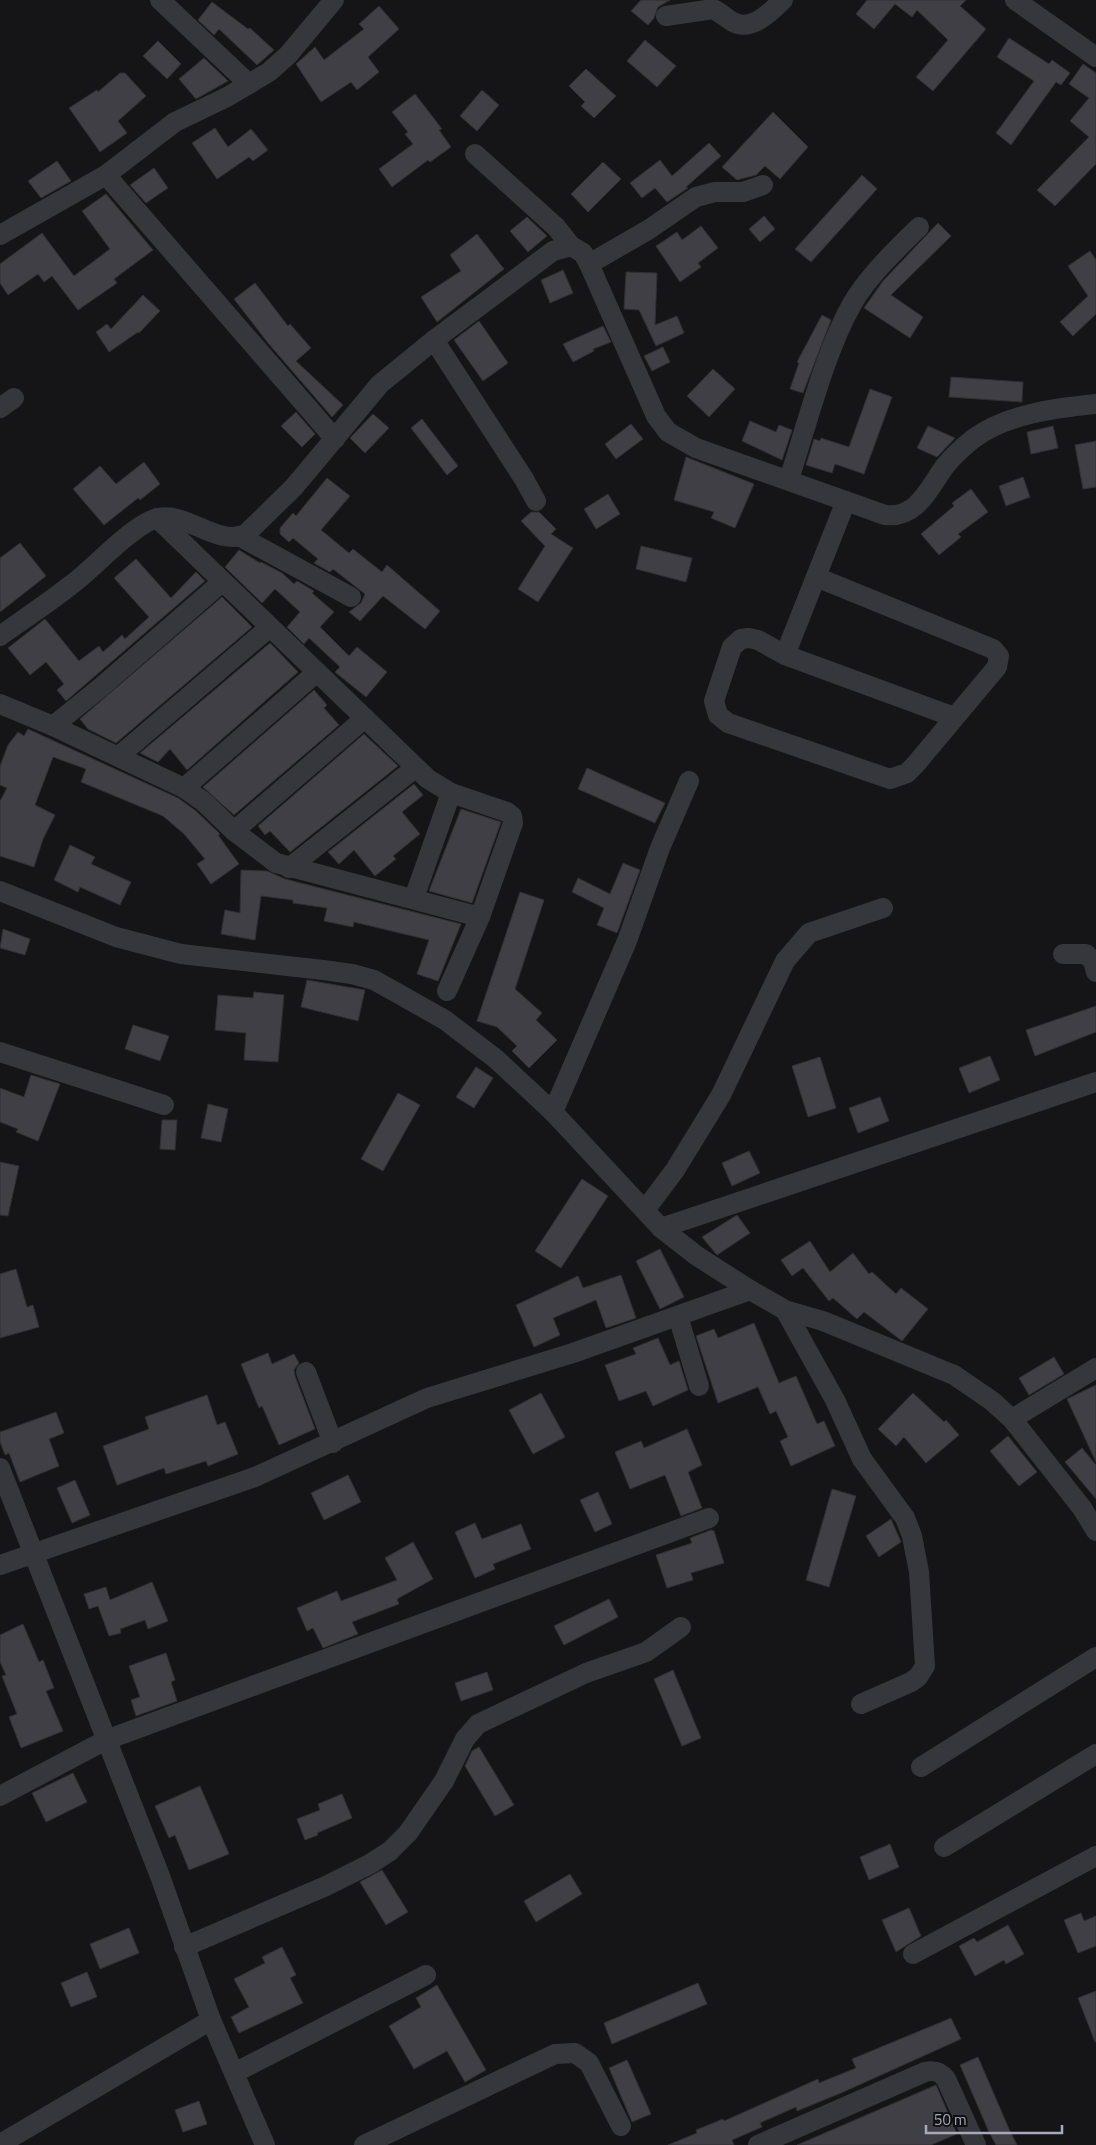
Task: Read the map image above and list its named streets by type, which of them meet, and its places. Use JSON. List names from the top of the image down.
{
  "scale_bar": "50 m"
}
